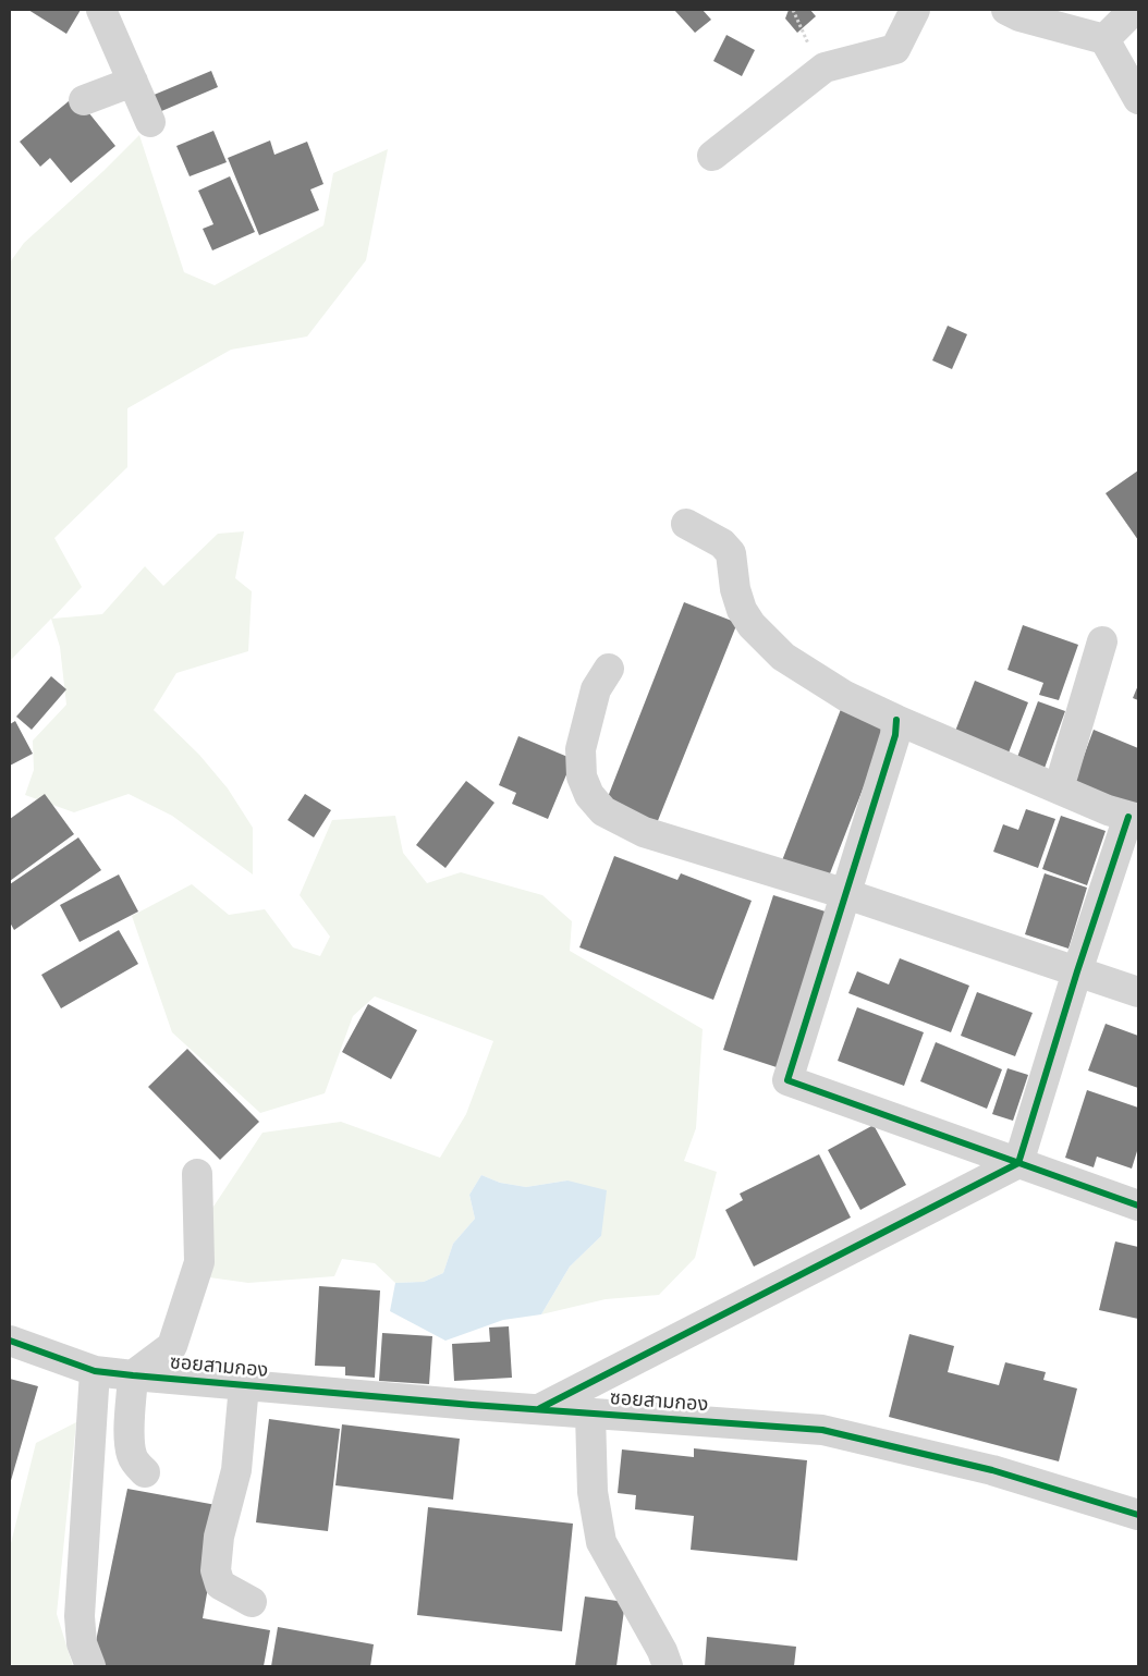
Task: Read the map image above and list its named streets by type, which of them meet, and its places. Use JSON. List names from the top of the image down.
{
  "streets": {
    "street": ["ซอยสามกอง"]
  }
}
